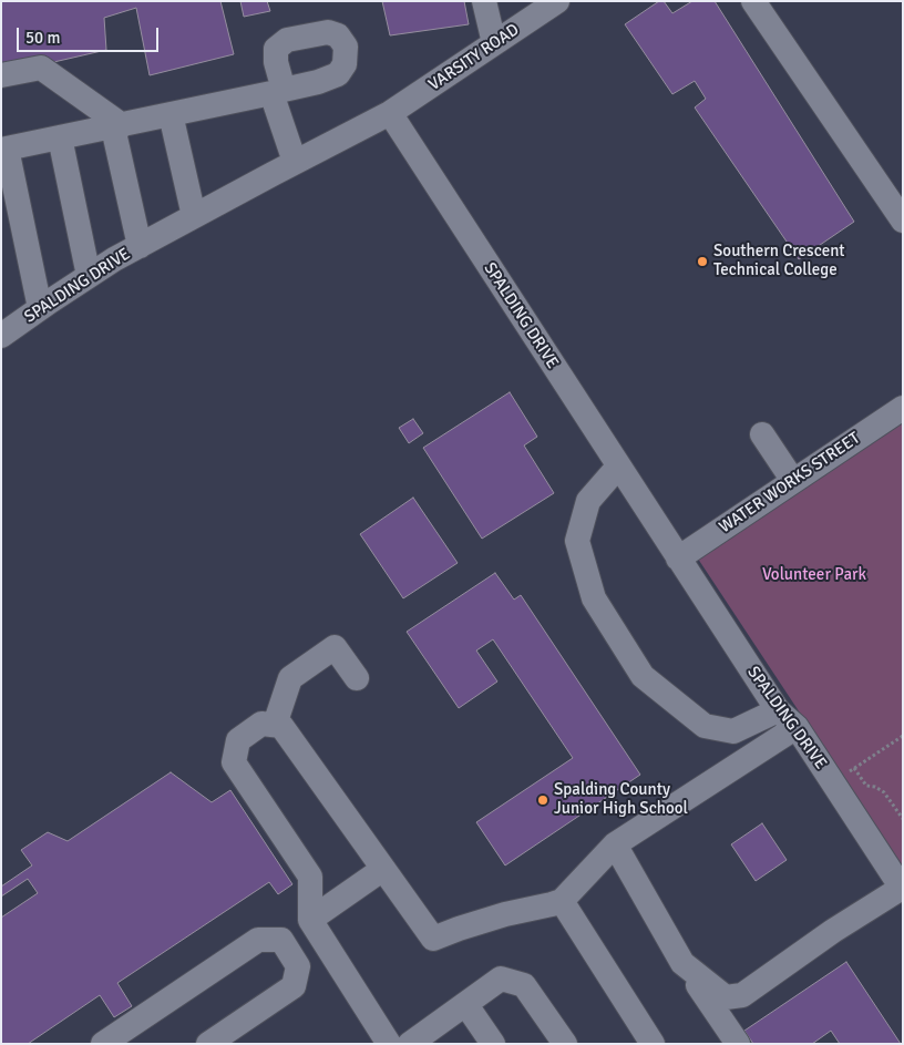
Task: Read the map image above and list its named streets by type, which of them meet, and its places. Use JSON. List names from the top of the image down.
{
  "streets": {
    "street": ["VARSITY ROAD", "SPALDING DRIVE", "WATER WORKS STREET"]
  },
  "crossings": [
    ["VARSITY ROAD", "SPALDING DRIVE"],
    ["SPALDING DRIVE", "WATER WORKS STREET"]
  ],
  "parks": ["Volunteer Park"],
  "places": ["Southern Crescent Technical College", "Spalding County Junior High School"],
  "scale_bar": "50 m"
}
